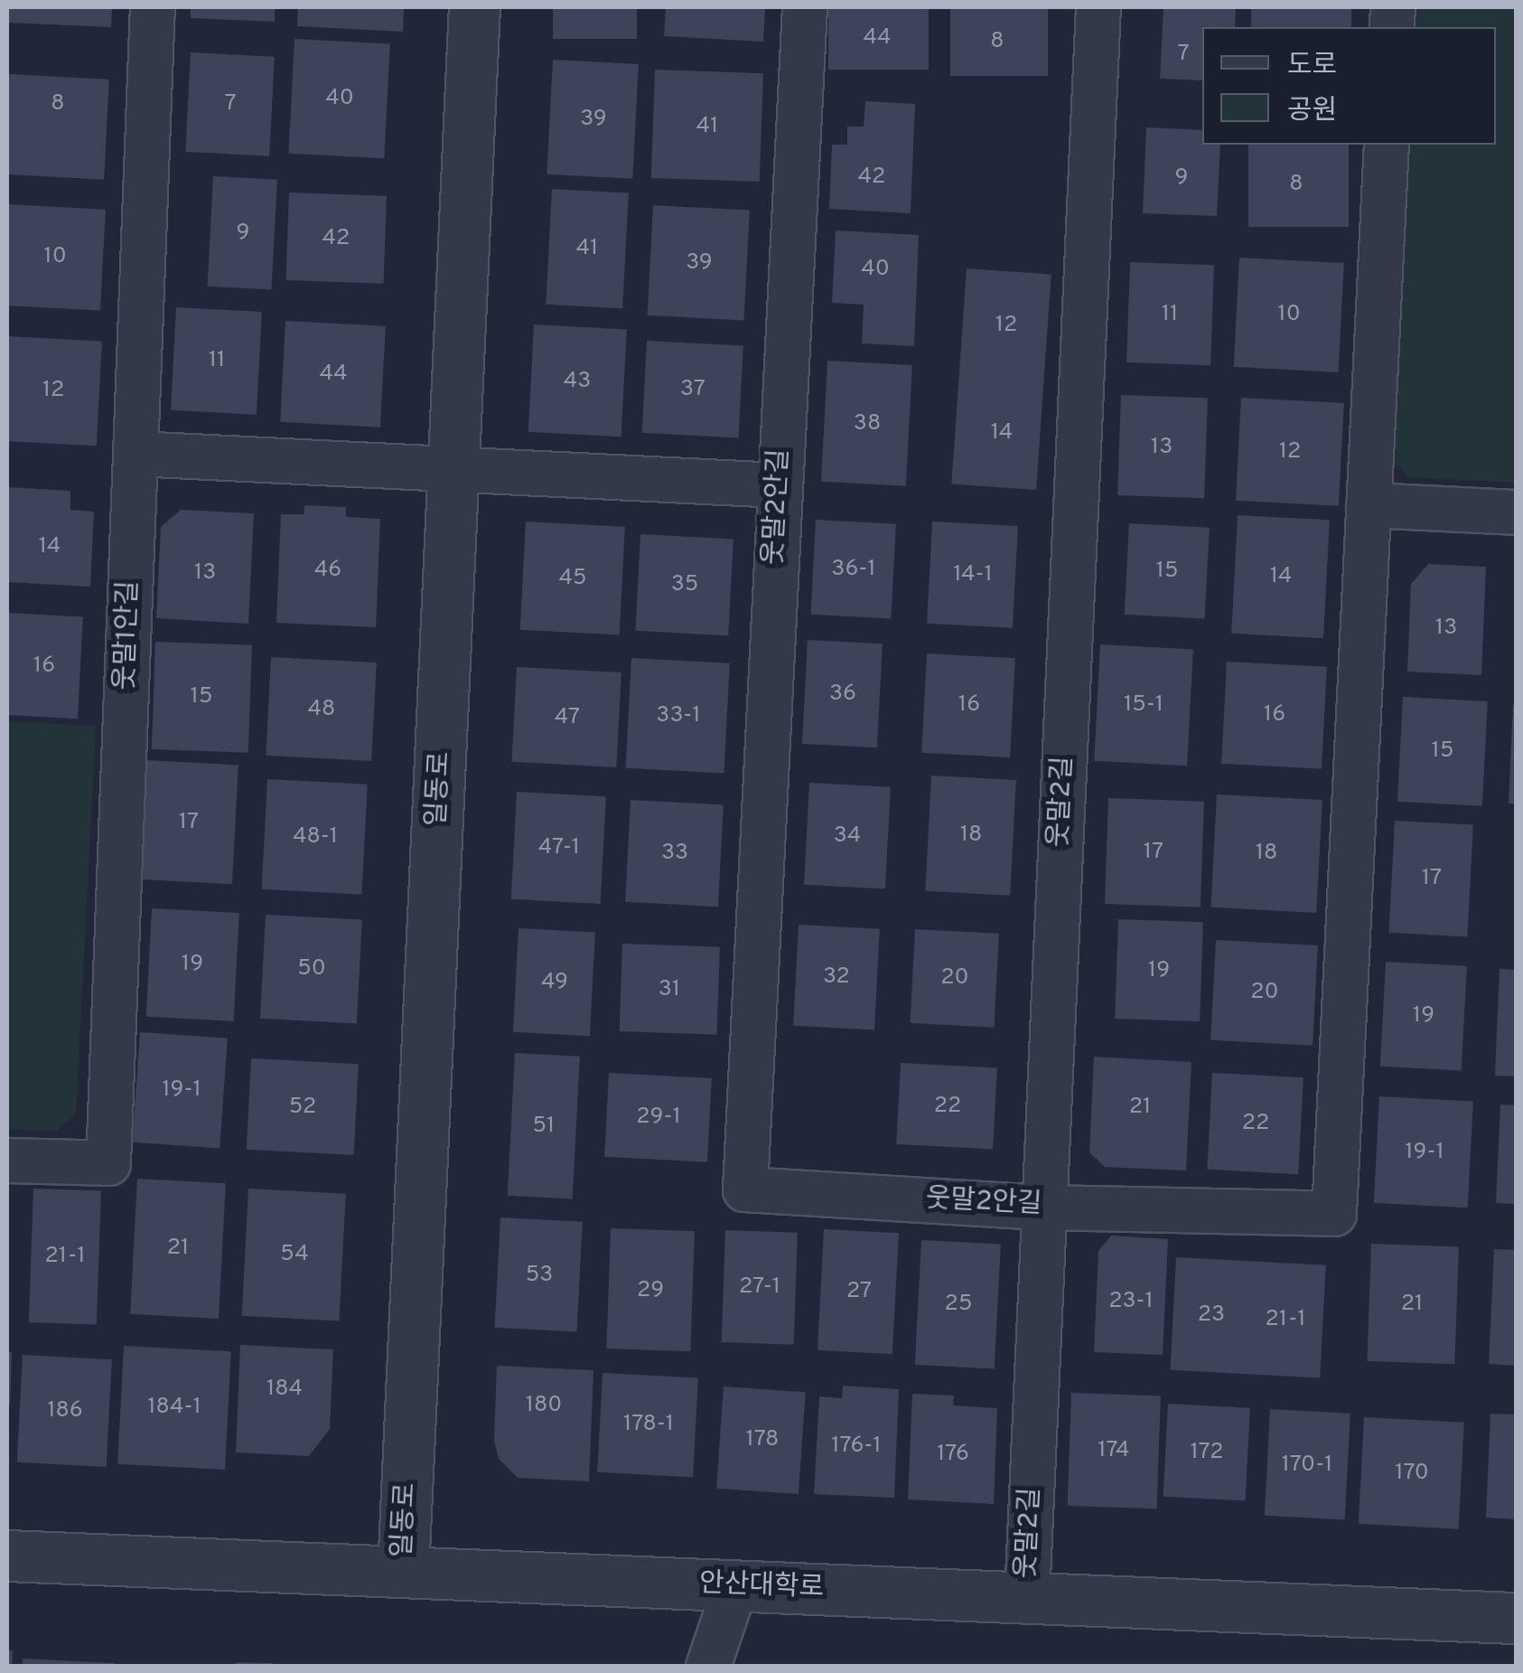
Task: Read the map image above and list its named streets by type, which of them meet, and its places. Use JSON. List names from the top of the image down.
{
  "streets": {
    "street": [
      "웃말2안길",
      "웃말1안길",
      "일동로",
      "웃말2길",
      "안산대학로"
    ]
  },
  "crossings": [
    ["웃말2안길", "웃말2길"],
    ["일동로", "안산대학로"],
    ["웃말2길", "안산대학로"]
  ],
  "house_numbers": [
    "44",
    "8",
    "7",
    "40",
    "8",
    "7",
    "39",
    "41",
    "42",
    "9",
    "8",
    "9",
    "42",
    "41",
    "10",
    "39",
    "40",
    "11",
    "10",
    "12",
    "11",
    "44",
    "43",
    "37",
    "12",
    "38",
    "14",
    "13",
    "12",
    "14",
    "36-1",
    "46",
    "15",
    "13",
    "14-1",
    "14",
    "45",
    "35",
    "13",
    "16",
    "36",
    "15",
    "16",
    "15-1",
    "48",
    "16",
    "33-1",
    "47",
    "15",
    "17",
    "18",
    "34",
    "48-1",
    "47-1",
    "17",
    "33",
    "18",
    "17",
    "19",
    "50",
    "19",
    "32",
    "20",
    "49",
    "31",
    "20",
    "19",
    "19-1",
    "22",
    "52",
    "21",
    "29-1",
    "22",
    "51",
    "19-1",
    "21",
    "54",
    "21-1",
    "53",
    "27-1",
    "29",
    "27",
    "23-1",
    "25",
    "21",
    "23",
    "21-1",
    "184",
    "180",
    "184-1",
    "186",
    "178-1",
    "178",
    "176-1",
    "174",
    "172",
    "176",
    "170-1",
    "170"
  ],
  "legend": ["도로", "공원"]
}
